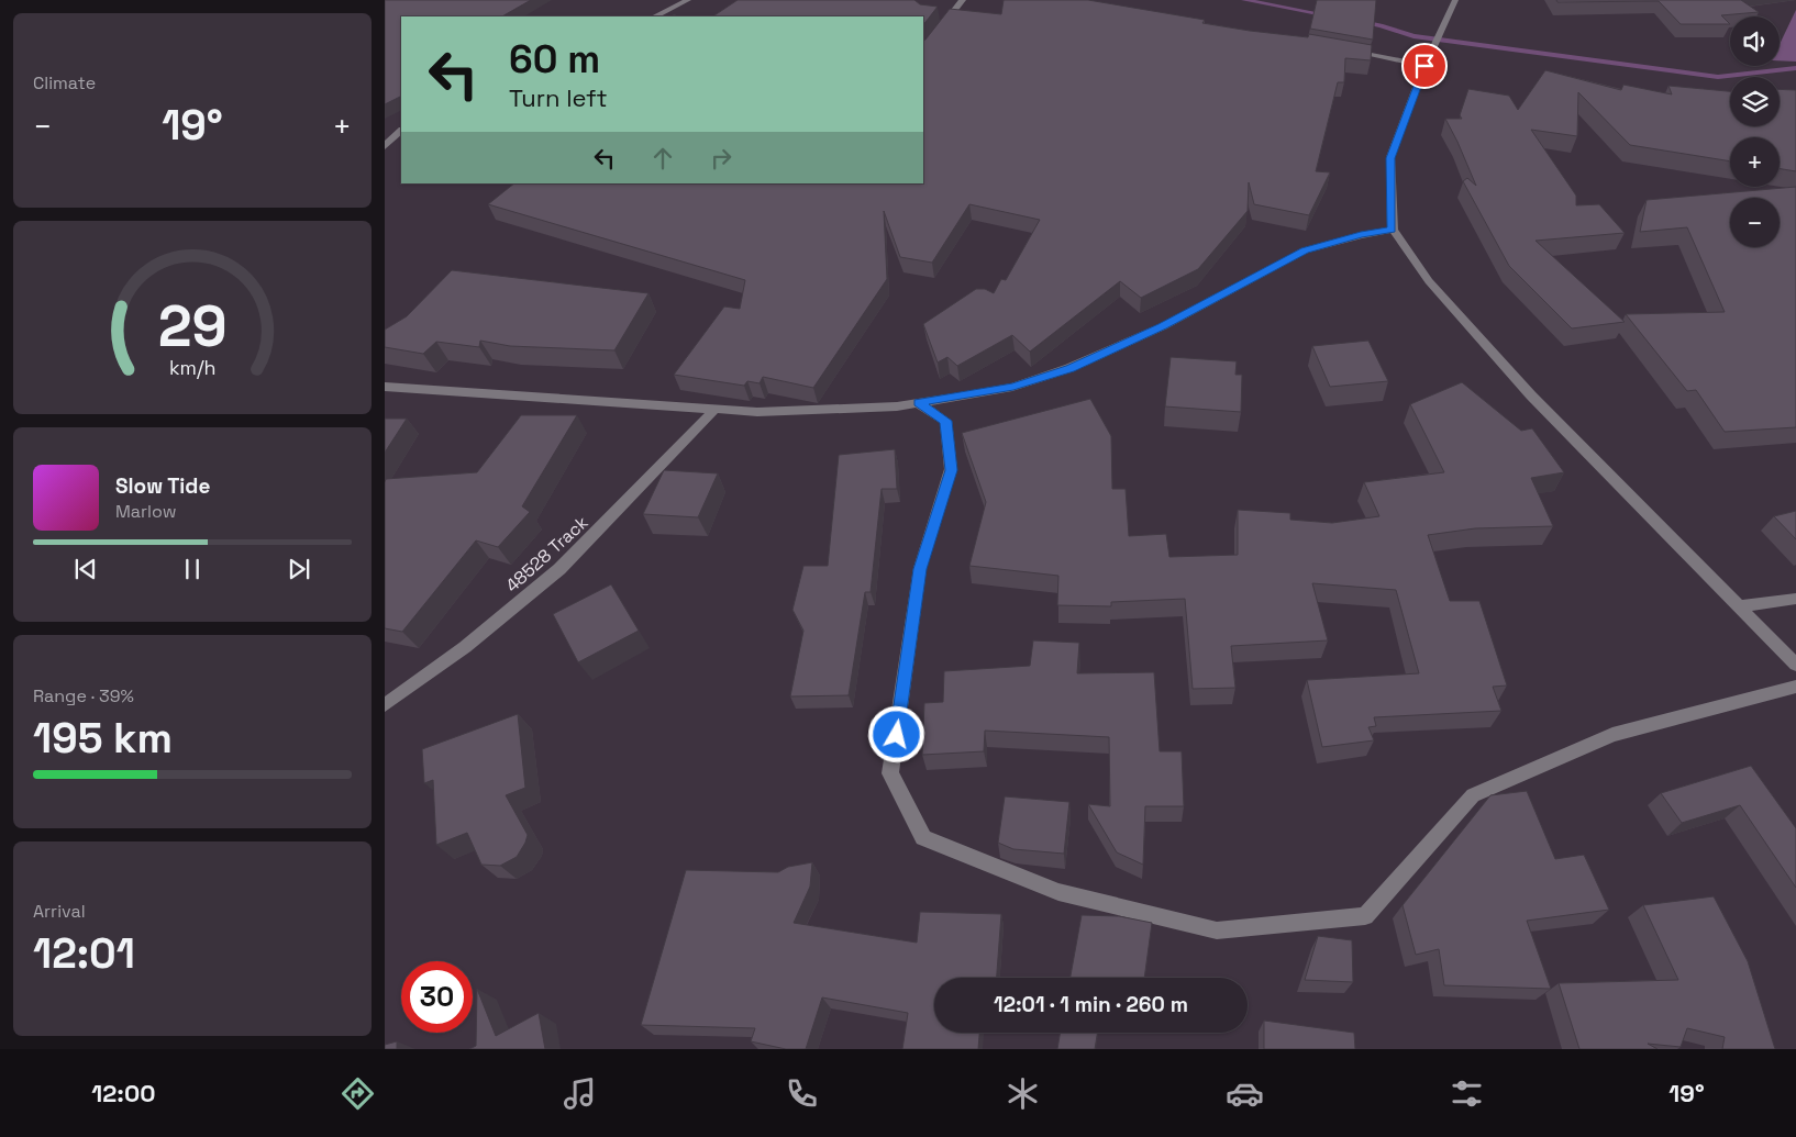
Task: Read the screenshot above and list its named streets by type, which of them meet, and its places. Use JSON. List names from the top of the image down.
{
  "streets": {
    "street": ["48528 Track"]
  },
  "page": {
    "tile": [
      "Climate",
      ["Range · 39%", "195 km"],
      ["Arrival", "12:01"]
    ],
    "map_buttons": ["+", "−"],
    "turn": ["60 m", "Turn left"],
    "heat": ["−", "19°", "+"],
    "song": ["Slow Tide", "Marlow"],
    "limit": "30",
    "trip": "12:01 · 1 min · 260 m",
    "tabs": ["12:00", "19°"],
    "gauge": ["29", "km/h"]
  }
}
